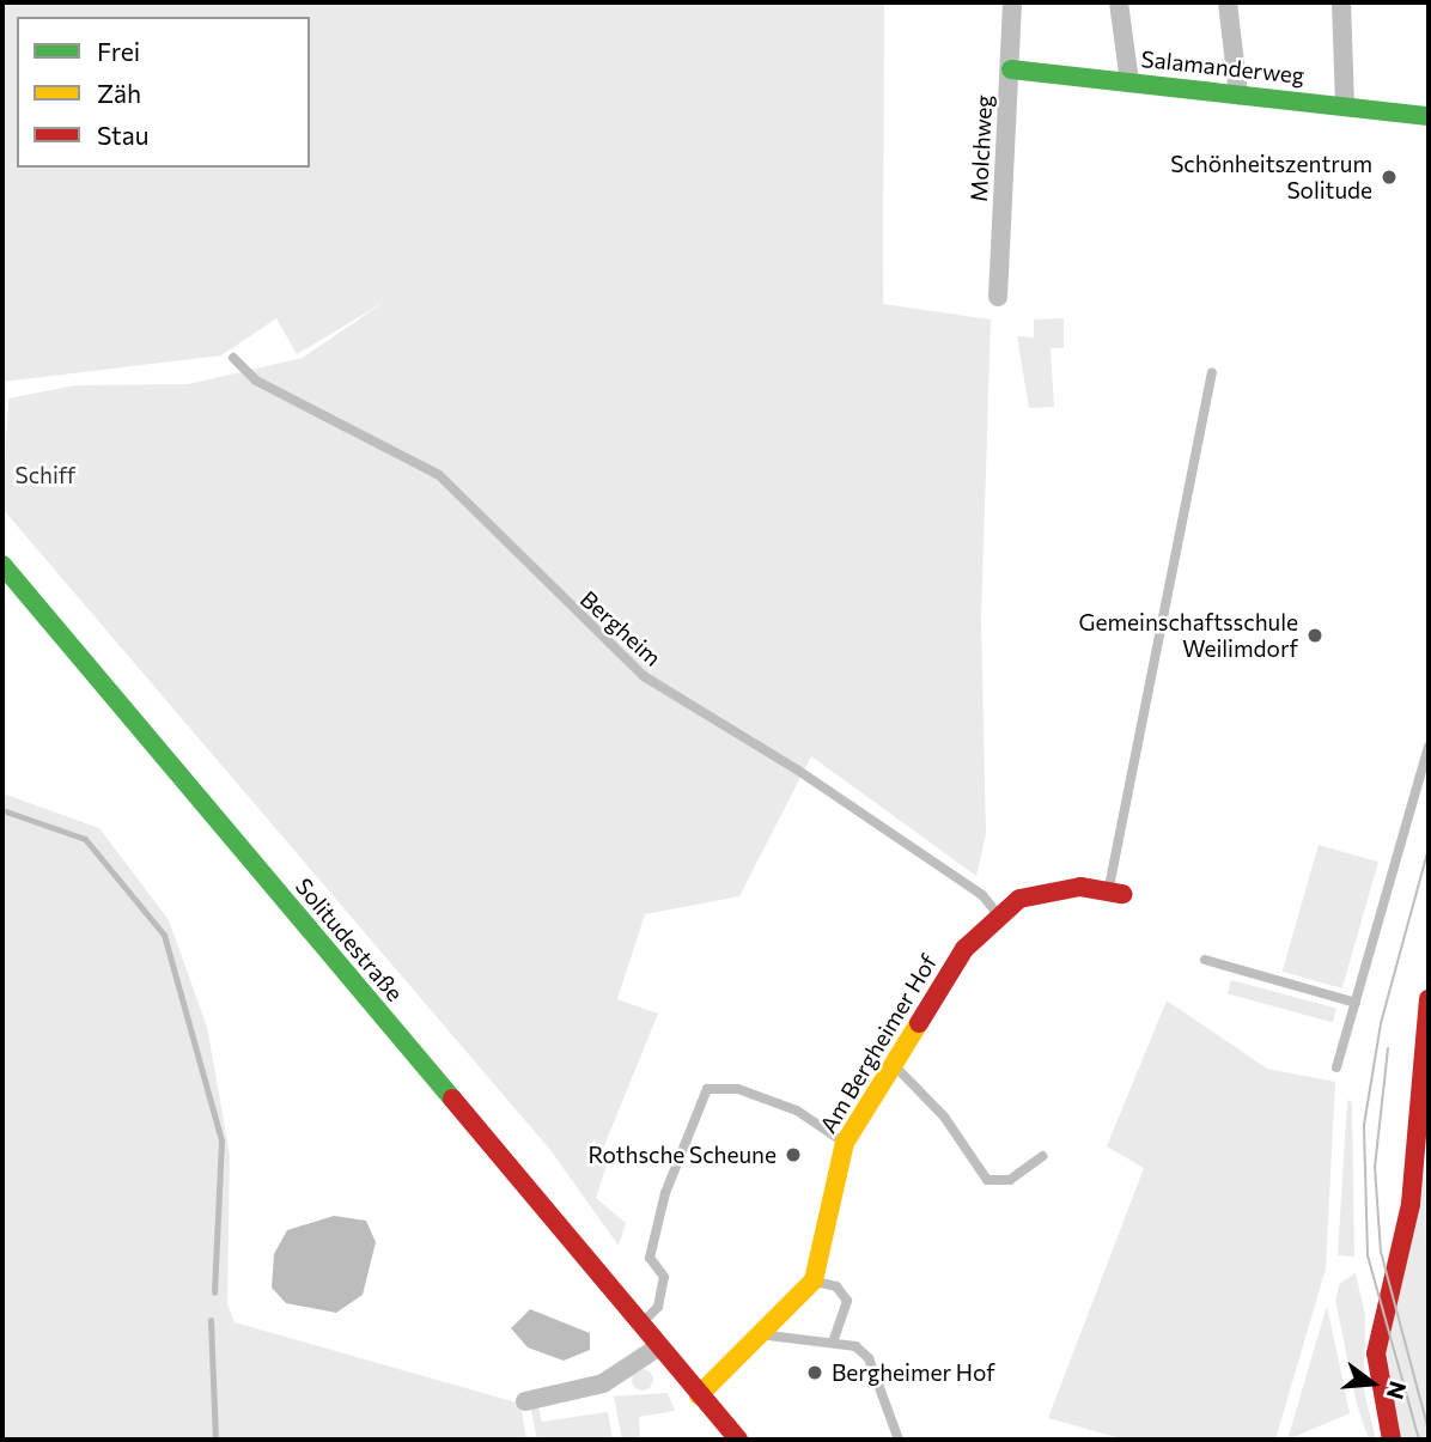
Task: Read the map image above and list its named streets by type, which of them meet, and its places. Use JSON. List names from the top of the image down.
{
  "streets": {
    "street": [
      "Salamanderweg",
      "Molchweg",
      "Solitudestraße",
      "Am Bergheimer Hof"
    ],
    "lane": ["Bergheim"]
  },
  "crossings": [
    ["Salamanderweg", "Molchweg"],
    ["Bergheim", "Am Bergheimer Hof"]
  ],
  "parks": ["Schiff"],
  "places": [
    "Schönheitszentrum Solitude",
    "Gemeinschaftsschule Weilimdorf",
    "Rothsche Scheune",
    "Bergheimer Hof"
  ],
  "legend": ["Frei", "Zäh", "Stau"],
  "north": "right"
}
